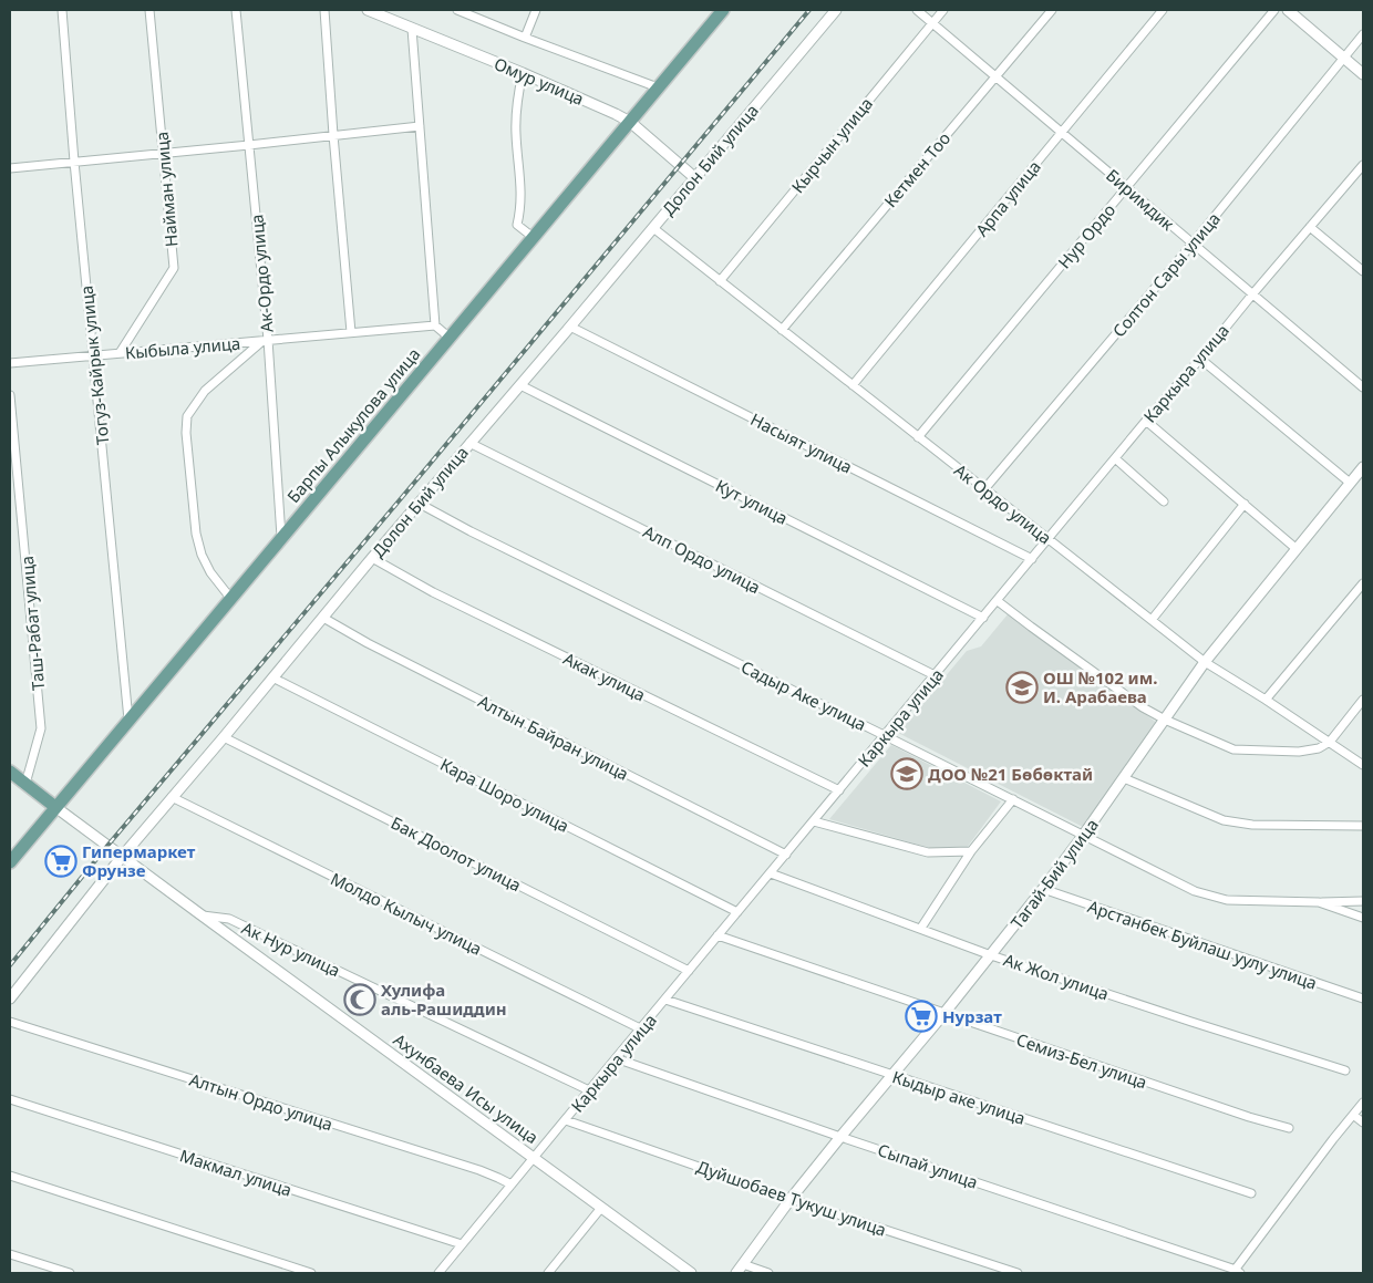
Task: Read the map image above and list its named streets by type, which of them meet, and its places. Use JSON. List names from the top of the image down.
{
  "streets": {
    "main road": ["Барпы Алыкулова улица", "Ахунбаева Исы улица"],
    "street": [
      "Омур улица",
      "Кырчын улица",
      "Долон Бий улица",
      "Кетмен Тоо",
      "Найман улица",
      "Арпа улица",
      "Биримдик",
      "Нур Ордо",
      "Ак-Ордо улица",
      "Солтон Сары улица",
      "Кыбыла улица",
      "Тогуз-Кайрык улица",
      "Каркыра улица",
      "Насыят улица",
      "Кут улица",
      "Ак Ордо улица",
      "Алп Ордо улица",
      "Таш-Рабат улица",
      "Акак улица",
      "Садыр Аке улица",
      "Алтын Байран улица",
      "Кара Шоро улица",
      "Бак Доолот улица",
      "Тагай-Бий улица",
      "Молдо Кылыч улица",
      "Арстанбек Буйлаш уулу улица",
      "Ак Нур улица",
      "Ак Жол улица",
      "Семиз-Бел улица",
      "Кыдыр аке улица",
      "Алтын Ордо улица",
      "Сыпай улица",
      "Макмал улица",
      "Дуйшобаев Тукуш улица"
    ]
  },
  "crossings": [
    ["Омур улица", "Долон Бий улица"],
    ["Омур улица", "Барпы Алыкулова улица"],
    ["Кырчын улица", "Биримдик"],
    ["Кырчын улица", "Ак Ордо улица"],
    ["Долон Бий улица", "Насыят улица"],
    ["Долон Бий улица", "Кут улица"],
    ["Долон Бий улица", "Ак Ордо улица"],
    ["Долон Бий улица", "Алп Ордо улица"],
    ["Долон Бий улица", "Акак улица"],
    ["Долон Бий улица", "Садыр Аке улица"],
    ["Долон Бий улица", "Алтын Байран улица"],
    ["Долон Бий улица", "Кара Шоро улица"],
    ["Долон Бий улица", "Бак Доолот улица"],
    ["Долон Бий улица", "Молдо Кылыч улица"],
    ["Долон Бий улица", "Ахунбаева Исы улица"],
    ["Кетмен Тоо", "Биримдик"],
    ["Кетмен Тоо", "Ак Ордо улица"],
    ["Найман улица", "Кыбыла улица"],
    ["Арпа улица", "Биримдик"],
    ["Арпа улица", "Ак Ордо улица"],
    ["Биримдик", "Нур Ордо"],
    ["Биримдик", "Солтон Сары улица"],
    ["Биримдик", "Каркыра улица"],
    ["Нур Ордо", "Ак Ордо улица"],
    ["Ак-Ордо улица", "Кыбыла улица"],
    ["Ак-Ордо улица", "Барпы Алыкулова улица"],
    ["Солтон Сары улица", "Ак Ордо улица"],
    ["Кыбыла улица", "Тогуз-Кайрык улица"],
    ["Тогуз-Кайрык улица", "Барпы Алыкулова улица"],
    ["Каркыра улица", "Насыят улица"],
    ["Каркыра улица", "Кут улица"],
    ["Каркыра улица", "Ак Ордо улица"],
    ["Каркыра улица", "Алп Ордо улица"],
    ["Каркыра улица", "Акак улица"],
    ["Каркыра улица", "Садыр Аке улица"],
    ["Каркыра улица", "Алтын Байран улица"],
    ["Каркыра улица", "Кара Шоро улица"],
    ["Каркыра улица", "Бак Доолот улица"],
    ["Каркыра улица", "Молдо Кылыч улица"],
    ["Каркыра улица", "Ак Нур улица"],
    ["Каркыра улица", "Ак Жол улица"],
    ["Каркыра улица", "Семиз-Бел улица"],
    ["Каркыра улица", "Ахунбаева Исы улица"],
    ["Каркыра улица", "Кыдыр аке улица"],
    ["Каркыра улица", "Алтын Ордо улица"],
    ["Каркыра улица", "Сыпай улица"],
    ["Каркыра улица", "Макмал улица"],
    ["Каркыра улица", "Дуйшобаев Тукуш улица"],
    ["Барпы Алыкулова улица", "Ахунбаева Исы улица"],
    ["Ак Ордо улица", "Тагай-Бий улица"],
    ["Таш-Рабат улица", "Ахунбаева Исы улица"],
    ["Садыр Аке улица", "Тагай-Бий улица"],
    ["Тагай-Бий улица", "Арстанбек Буйлаш уулу улица"],
    ["Тагай-Бий улица", "Ак Жол улица"],
    ["Тагай-Бий улица", "Семиз-Бел улица"],
    ["Тагай-Бий улица", "Кыдыр аке улица"],
    ["Тагай-Бий улица", "Сыпай улица"],
    ["Тагай-Бий улица", "Дуйшобаев Тукуш улица"],
    ["Ак Нур улица", "Ахунбаева Исы улица"]
  ],
  "places": {
    "school or university": ["ОШ №102 им. И. Арабаева", "ДОО №21 Бөбөктай"],
    "supermarket": ["Гипермаркет Фрунзе", "Нурзат"],
    "mosque": ["Хулифа аль-Рашиддин"]
  }
}
